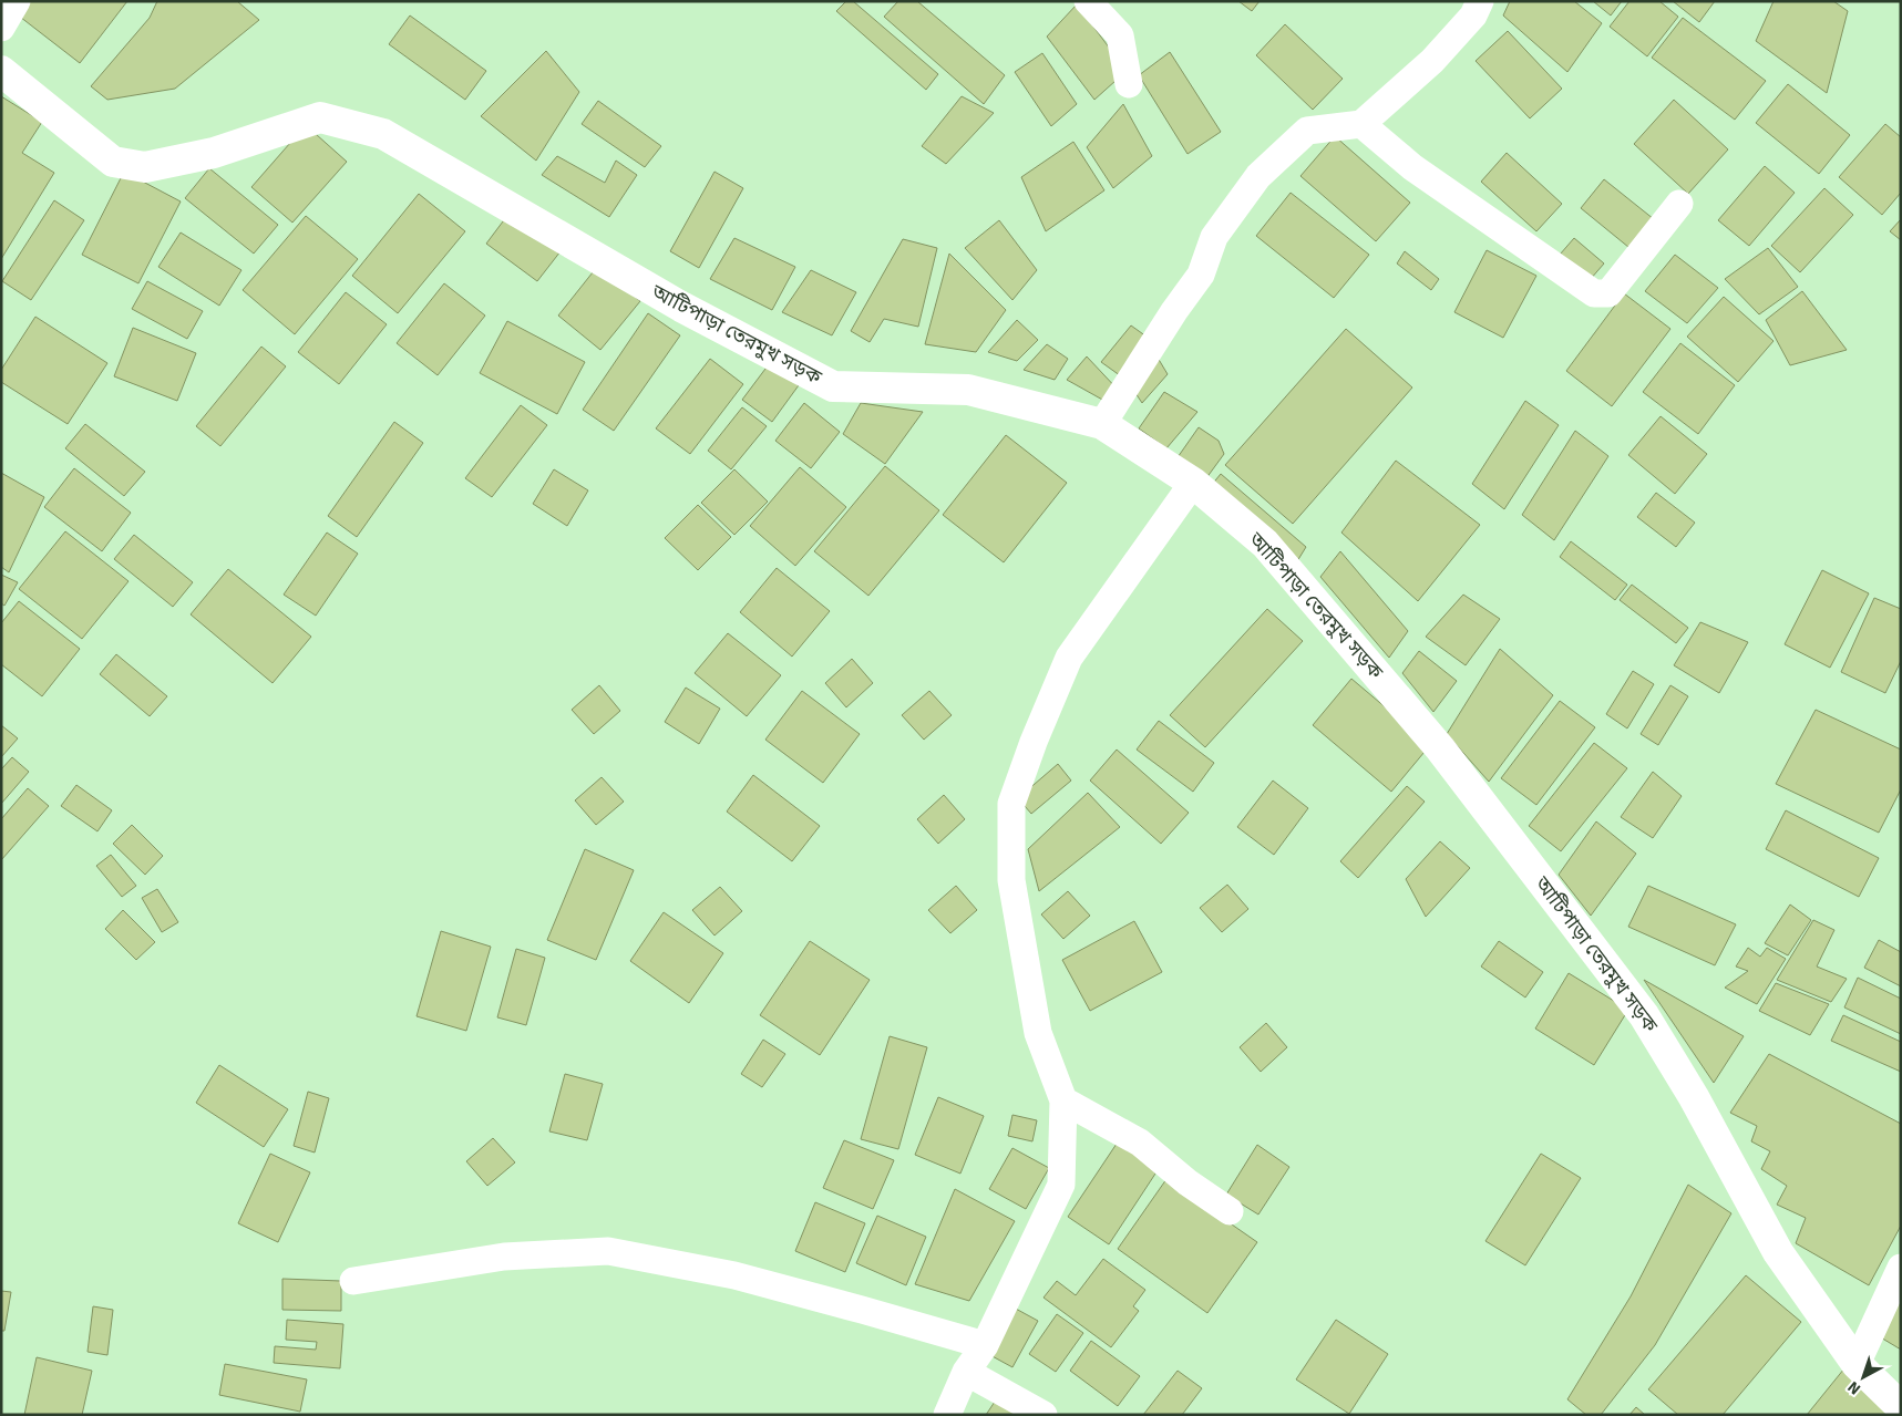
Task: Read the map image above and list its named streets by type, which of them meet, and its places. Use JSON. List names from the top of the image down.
{
  "streets": {
    "main road": ["আটিপাড়া তেরমুখ সড়ক"]
  },
  "north": "bottom left"
}
